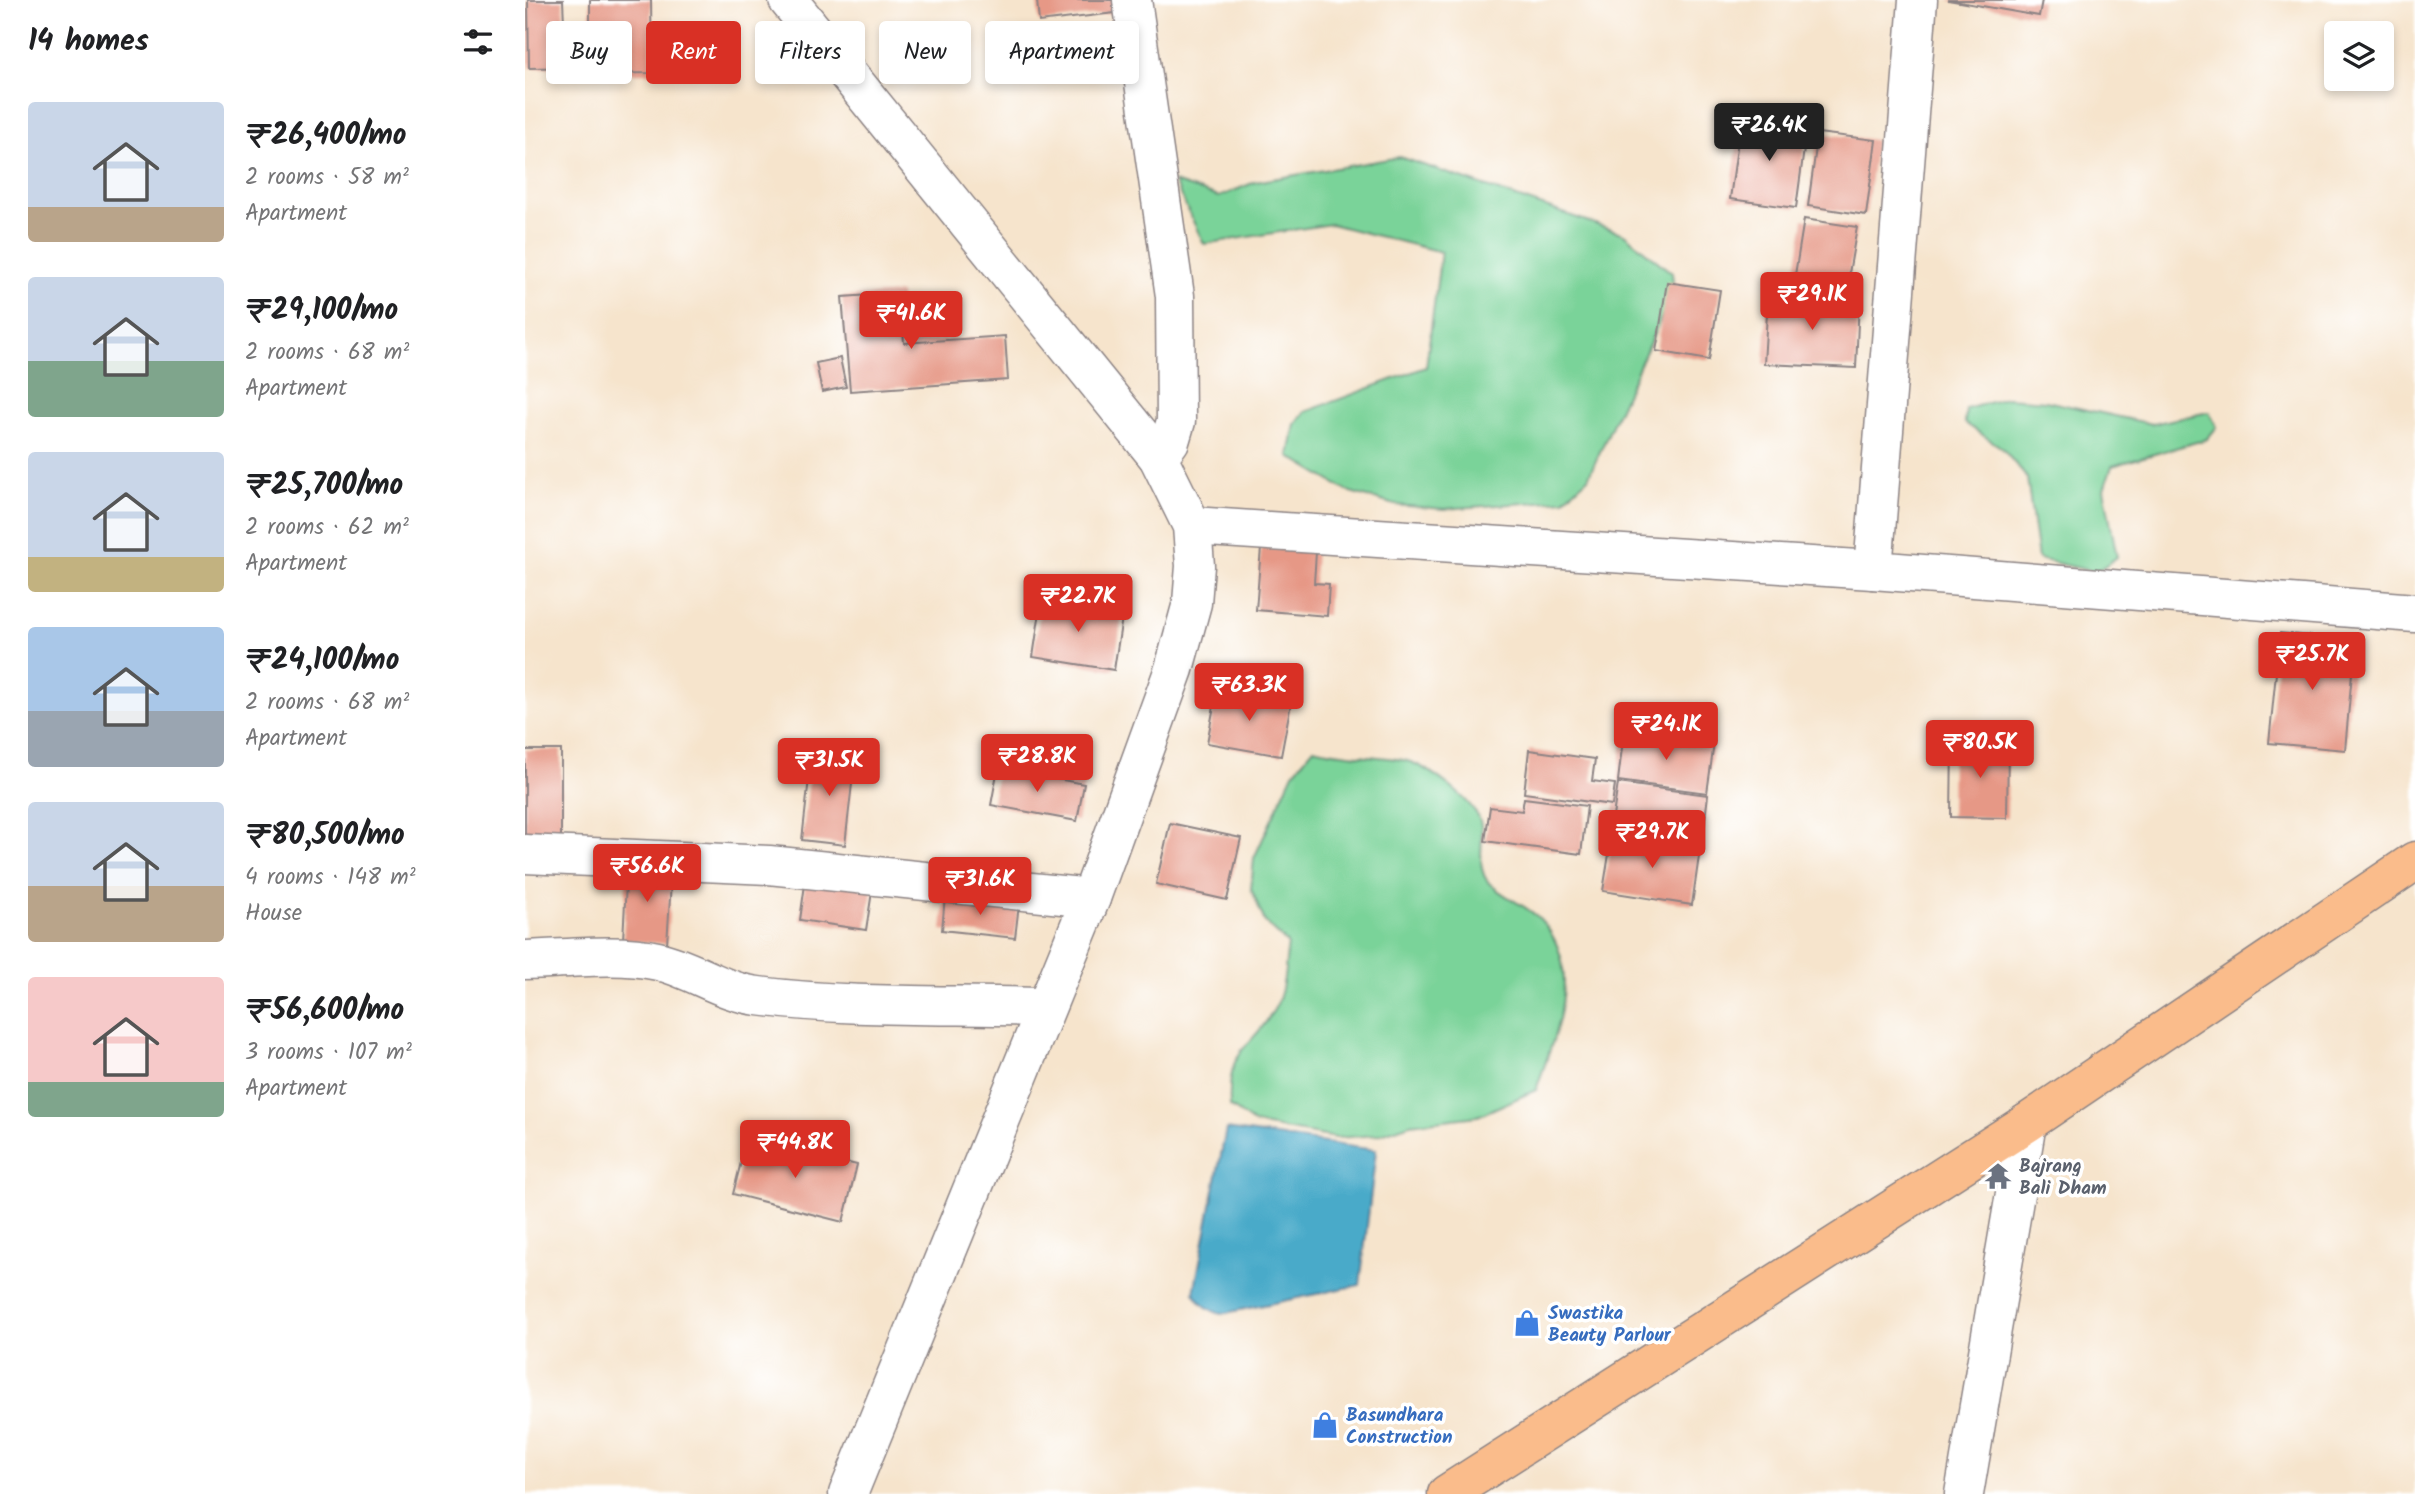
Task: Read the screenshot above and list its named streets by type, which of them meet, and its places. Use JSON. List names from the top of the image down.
{
  "places": {
    "temple": ["Bajrang Bali Dham"],
    "shop": ["Swastika Beauty Parlour", "Basundhara Construction"]
  },
  "page": {
    "heading": "14 homes",
    "chip": [
      "Buy",
      "Rent",
      "Filters",
      "New",
      "Apartment"
    ],
    "list": [
      {
        "name": "₹26,400/mo",
        "note": "2 rooms · 58 m² · Apartment"
      },
      {
        "name": "₹29,100/mo",
        "note": "2 rooms · 68 m² · Apartment"
      },
      {
        "name": "₹25,700/mo",
        "note": "2 rooms · 62 m² · Apartment"
      },
      {
        "name": "₹24,100/mo",
        "note": "2 rooms · 68 m² · Apartment"
      },
      {
        "name": "₹80,500/mo",
        "note": "4 rooms · 148 m² · House"
      },
      {
        "name": "₹56,600/mo",
        "note": "3 rooms · 107 m² · Apartment"
      }
    ],
    "price": [
      "₹26.4K",
      "₹29.1K",
      "₹41.6K",
      "₹22.7K",
      "₹25.7K",
      "₹63.3K",
      "₹24.1K",
      "₹80.5K",
      "₹28.8K",
      "₹31.5K",
      "₹29.7K",
      "₹56.6K",
      "₹31.6K",
      "₹44.8K"
    ]
  }
}
